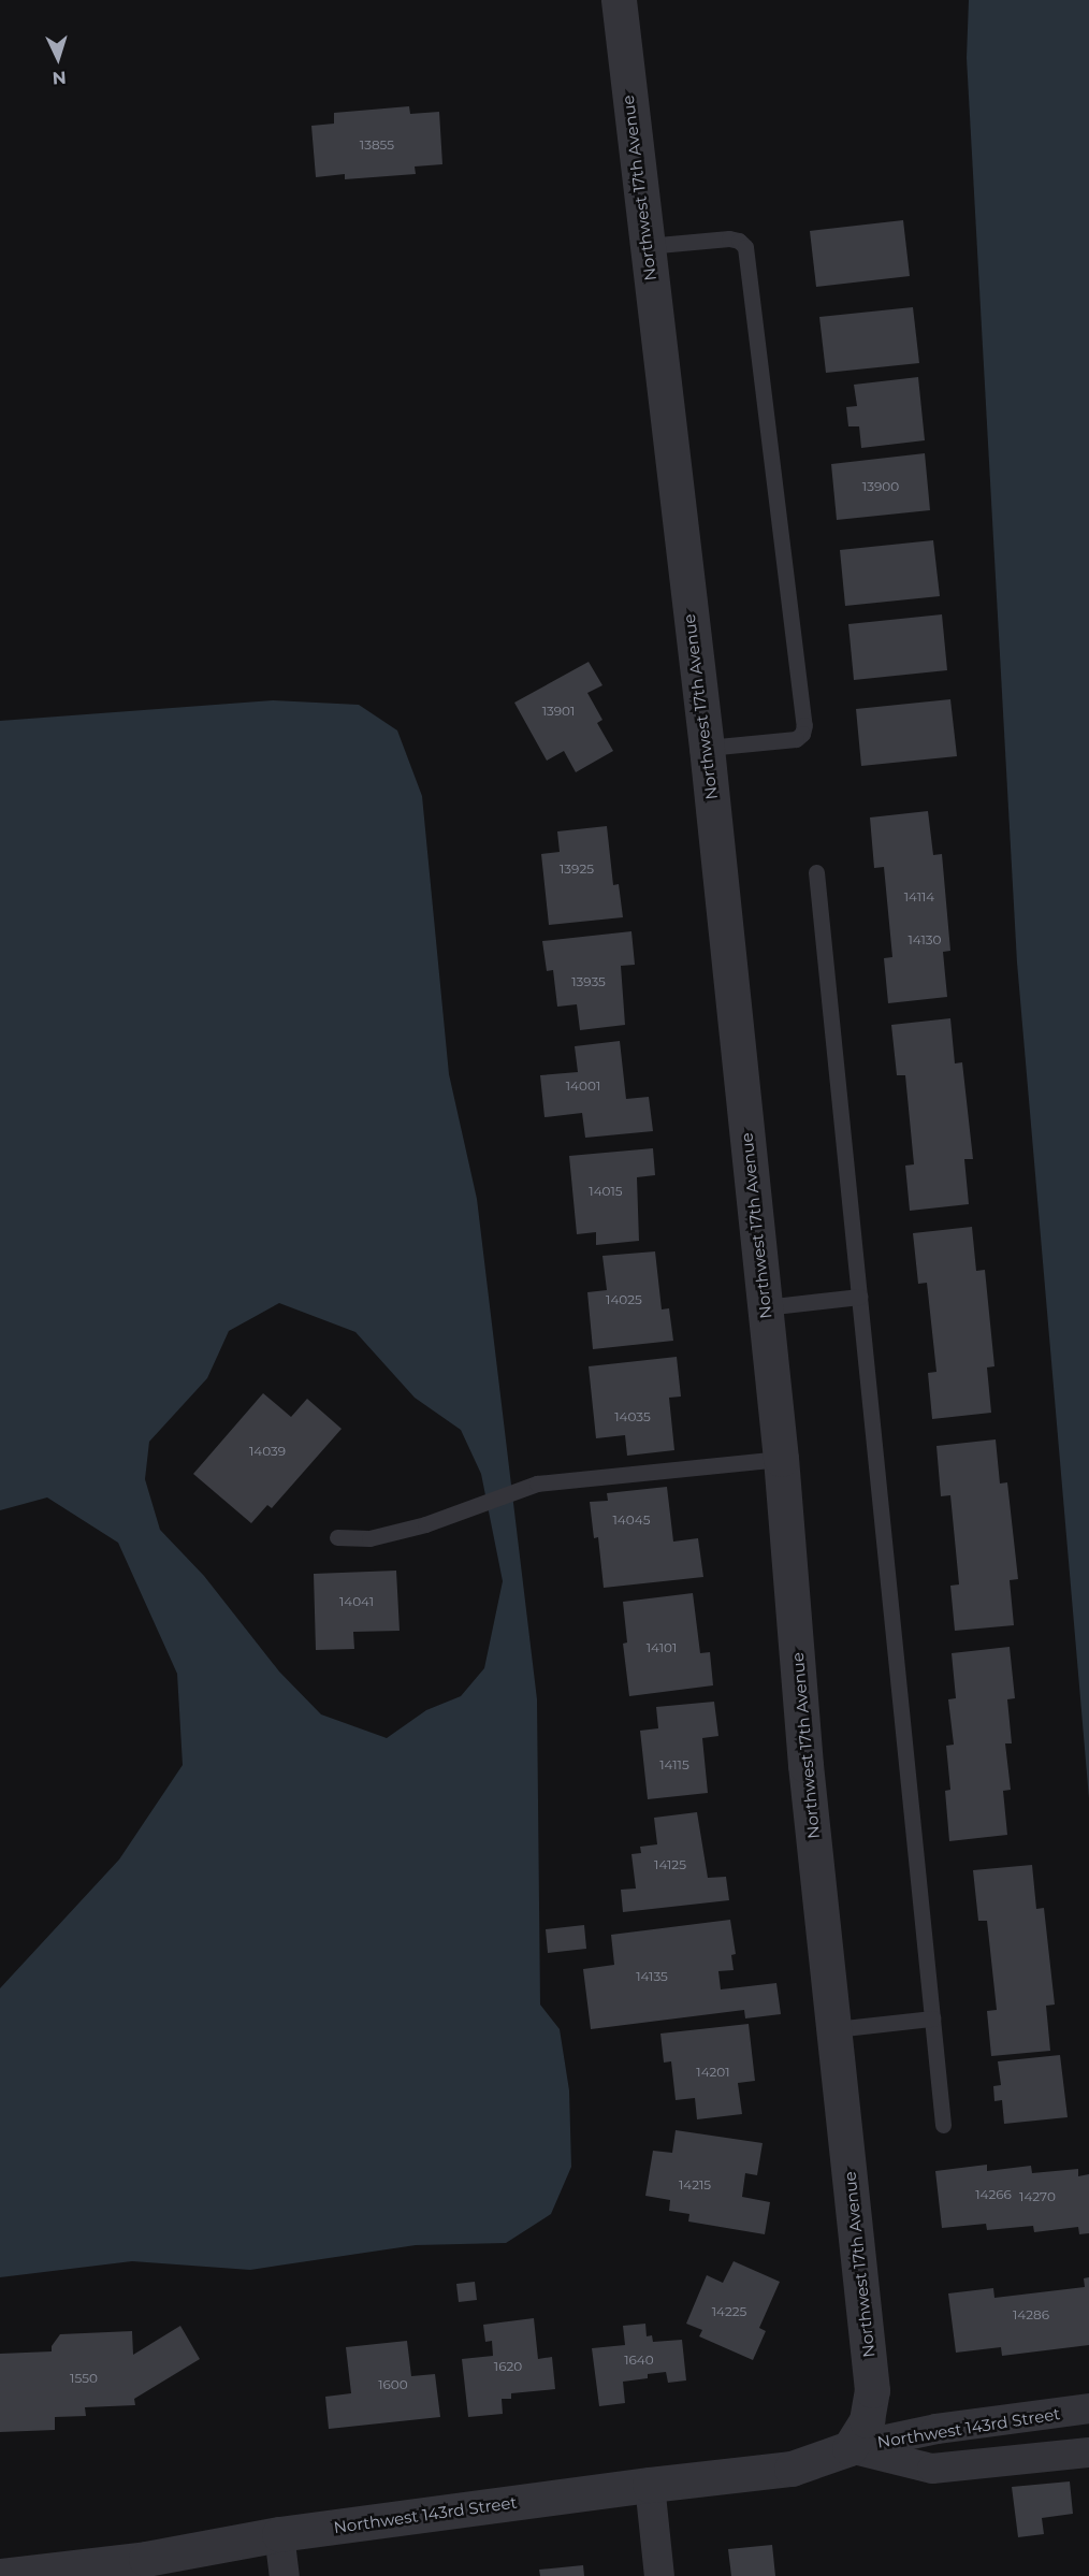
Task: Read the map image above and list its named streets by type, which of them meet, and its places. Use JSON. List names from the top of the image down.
{
  "streets": {
    "street": ["Northwest 17th Avenue", "Northwest 143rd Street"]
  },
  "crossings": [
    ["Northwest 17th Avenue", "Northwest 143rd Street"]
  ],
  "house_numbers": [
    "13855",
    "13900",
    "13901",
    "13925",
    "14114",
    "14130",
    "13935",
    "14001",
    "14015",
    "14025",
    "14035",
    "14039",
    "14045",
    "14041",
    "14101",
    "14115",
    "14125",
    "14135",
    "14201",
    "14215",
    "14266",
    "14270",
    "14225",
    "14286",
    "1640",
    "1620",
    "1550",
    "1600"
  ],
  "north": "bottom"
}
